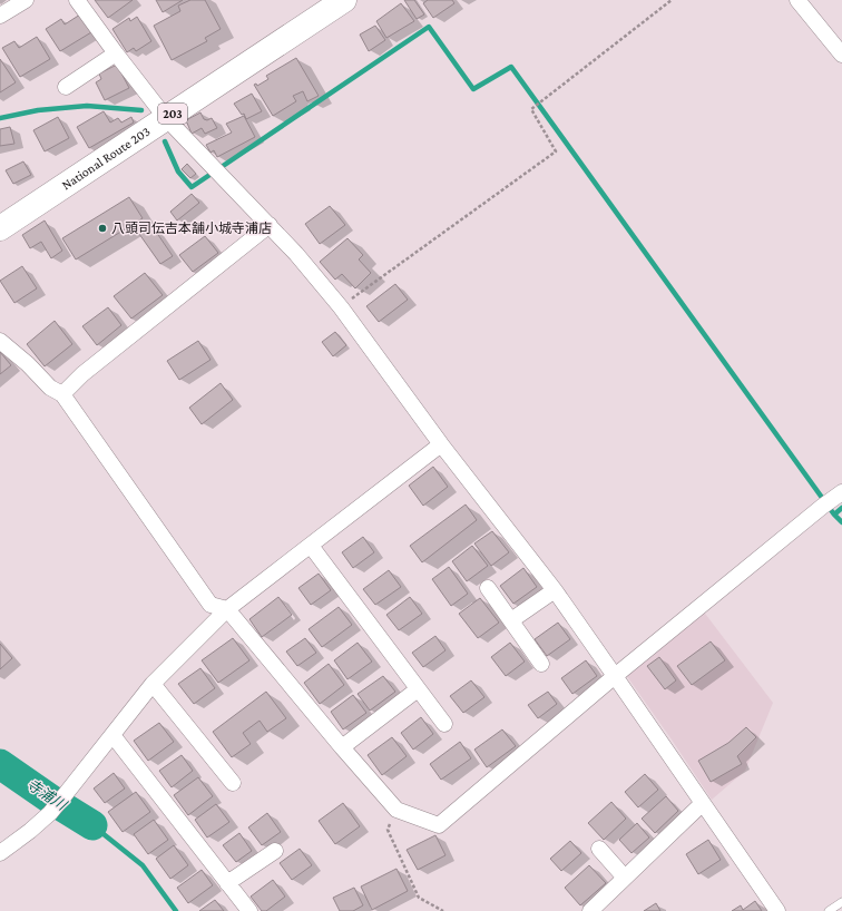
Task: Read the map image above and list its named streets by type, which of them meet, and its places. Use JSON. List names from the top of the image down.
{
  "streets": {
    "highway": ["203", "National Route 203"]
  },
  "water": ["寺浦川"],
  "places": ["八頭司伝吉本舗小城寺浦店"]
}
